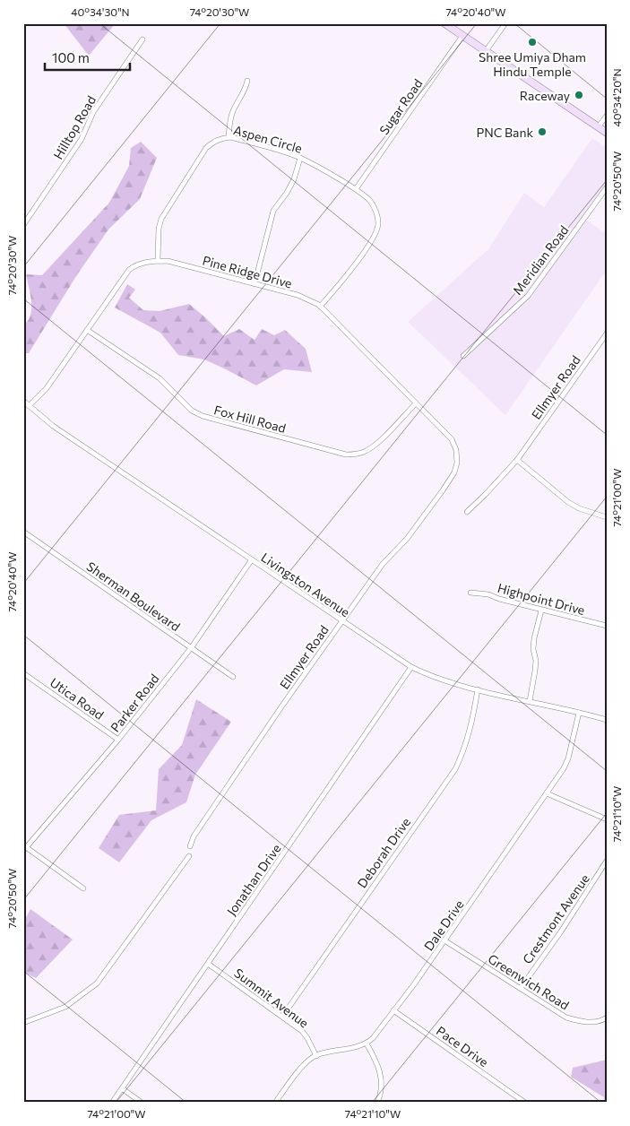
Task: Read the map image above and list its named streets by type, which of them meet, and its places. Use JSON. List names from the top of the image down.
{
  "streets": {
    "street": [
      "Sugar Road",
      "Hilltop Road",
      "Aspen Circle",
      "Meridian Road",
      "Pine Ridge Drive",
      "Ellmyer Road",
      "Fox Hill Road",
      "Livingston Avenue",
      "Sherman Boulevard",
      "Highpoint Drive",
      "Utica Road",
      "Parker Road",
      "Deborah Drive",
      "Jonathan Drive",
      "Crestmont Avenue",
      "Dale Drive",
      "Greenwich Road",
      "Summit Avenue",
      "Pace Drive"
    ]
  },
  "crossings": [
    ["Sugar Road", "Aspen Circle"],
    ["Aspen Circle", "Pine Ridge Drive"],
    ["Pine Ridge Drive", "Ellmyer Road"],
    ["Pine Ridge Drive", "Fox Hill Road"],
    ["Pine Ridge Drive", "Livingston Avenue"],
    ["Ellmyer Road", "Livingston Avenue"],
    ["Livingston Avenue", "Parker Road"],
    ["Livingston Avenue", "Deborah Drive"],
    ["Livingston Avenue", "Jonathan Drive"],
    ["Livingston Avenue", "Dale Drive"],
    ["Sherman Boulevard", "Parker Road"],
    ["Utica Road", "Parker Road"],
    ["Deborah Drive", "Summit Avenue"],
    ["Jonathan Drive", "Summit Avenue"],
    ["Crestmont Avenue", "Greenwich Road"],
    ["Dale Drive", "Greenwich Road"],
    ["Dale Drive", "Pace Drive"]
  ],
  "places": ["Shree Umiya Dham Hindu Temple", "Raceway", "PNC Bank"],
  "scale_bar": "100 m",
  "coordinates": [
    "40°34'30\"N",
    "74°20'30\"W",
    "74°20'40\"W",
    "40°34'20\"N",
    "74°20'50\"W",
    "74°21'00\"W",
    "74°21'10\"W"
  ]
}
